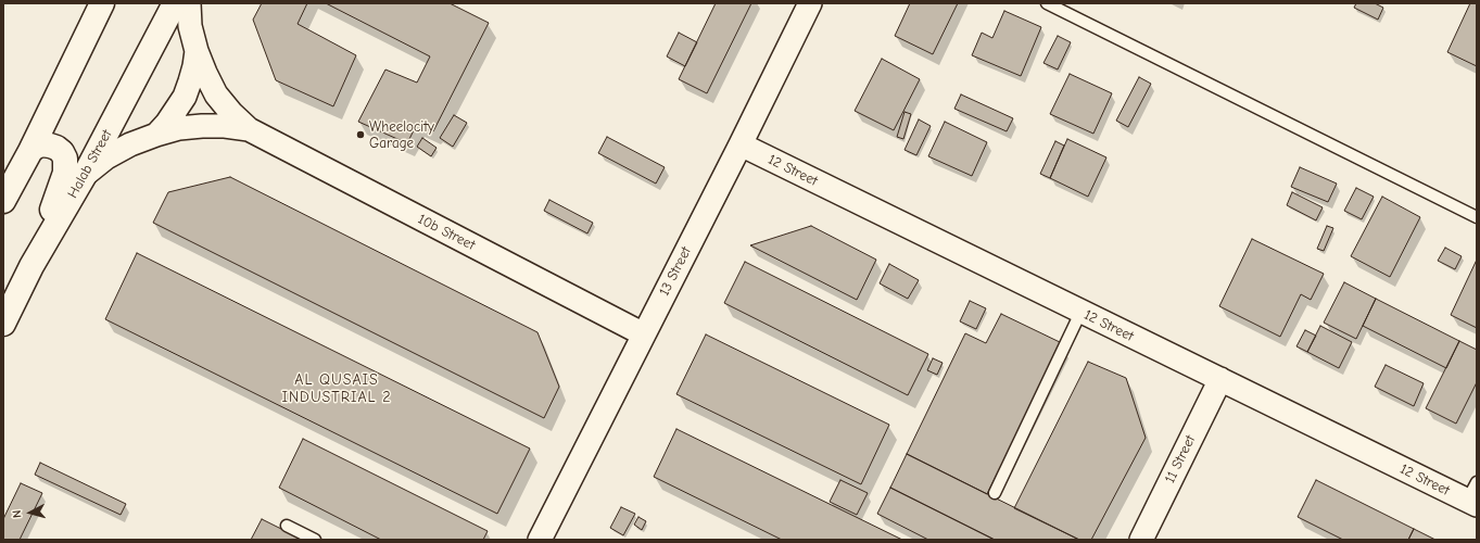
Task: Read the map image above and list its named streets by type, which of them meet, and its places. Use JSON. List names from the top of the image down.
{
  "streets": {
    "street": [
      "Halab Street",
      "12 Street",
      "10b Street",
      "13 Street",
      "11 Street"
    ]
  },
  "crossings": [
    ["Halab Street", "10b Street"],
    ["12 Street", "13 Street"],
    ["12 Street", "11 Street"],
    ["10b Street", "13 Street"]
  ],
  "districts": ["AL QUSAIS INDUSTRIAL 2"],
  "places": ["Wheelocity Garage"],
  "north": "left"
}
